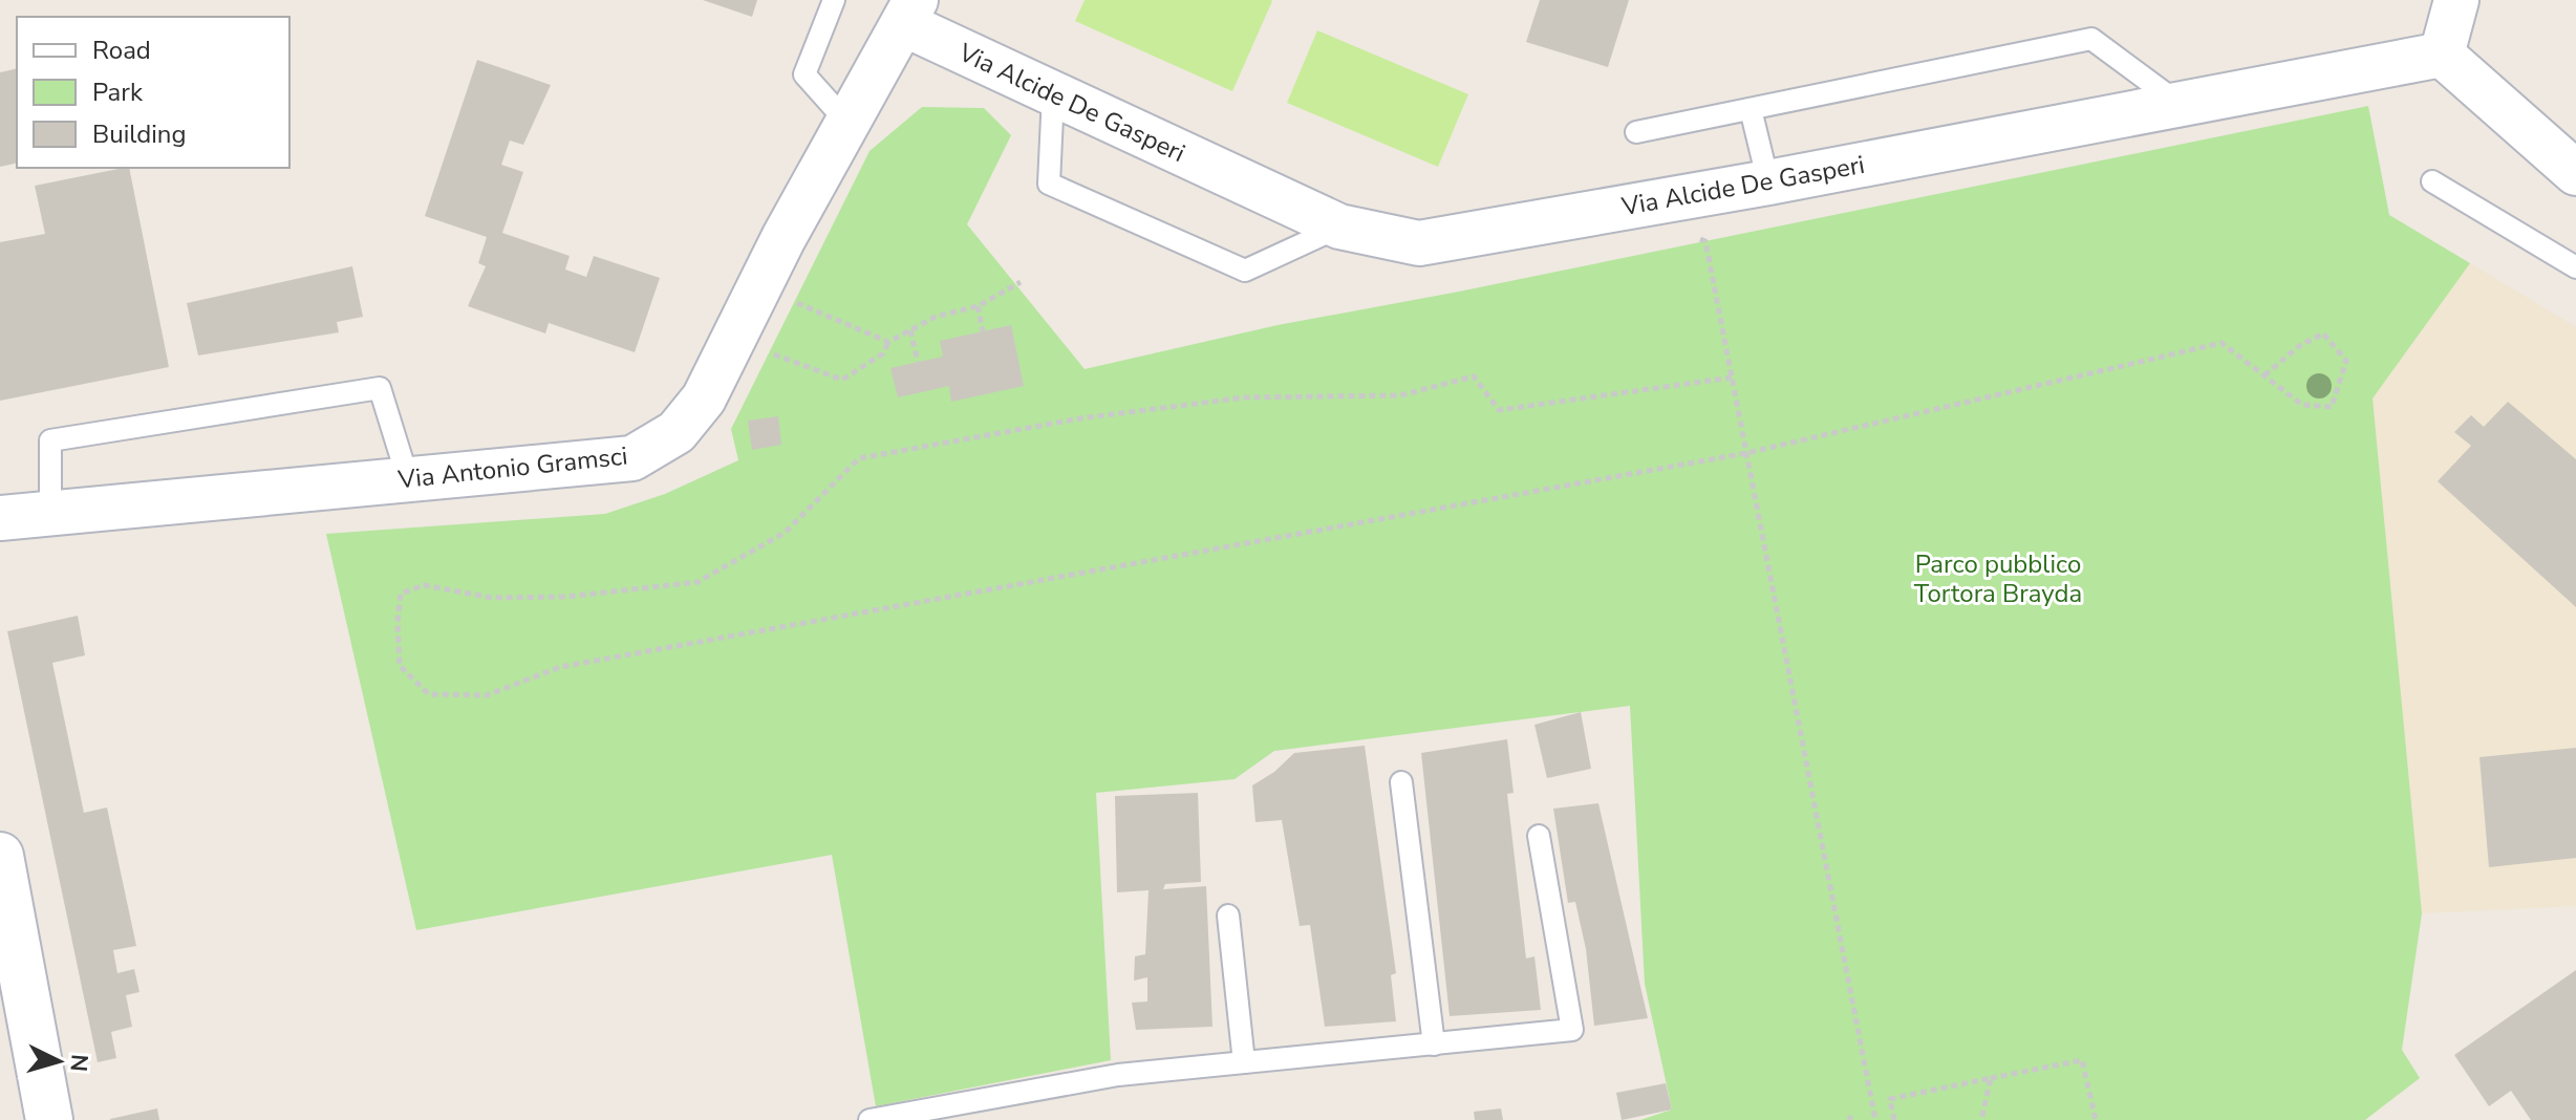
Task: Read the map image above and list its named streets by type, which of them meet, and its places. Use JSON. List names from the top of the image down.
{
  "streets": {
    "street": ["Via Alcide De Gasperi", "Via Antonio Gramsci"]
  },
  "crossings": [
    ["Via Alcide De Gasperi", "Via Antonio Gramsci"]
  ],
  "parks": ["Parco pubblico Tortora Brayda"],
  "legend": ["Road", "Park", "Building"],
  "north": "right"
}
